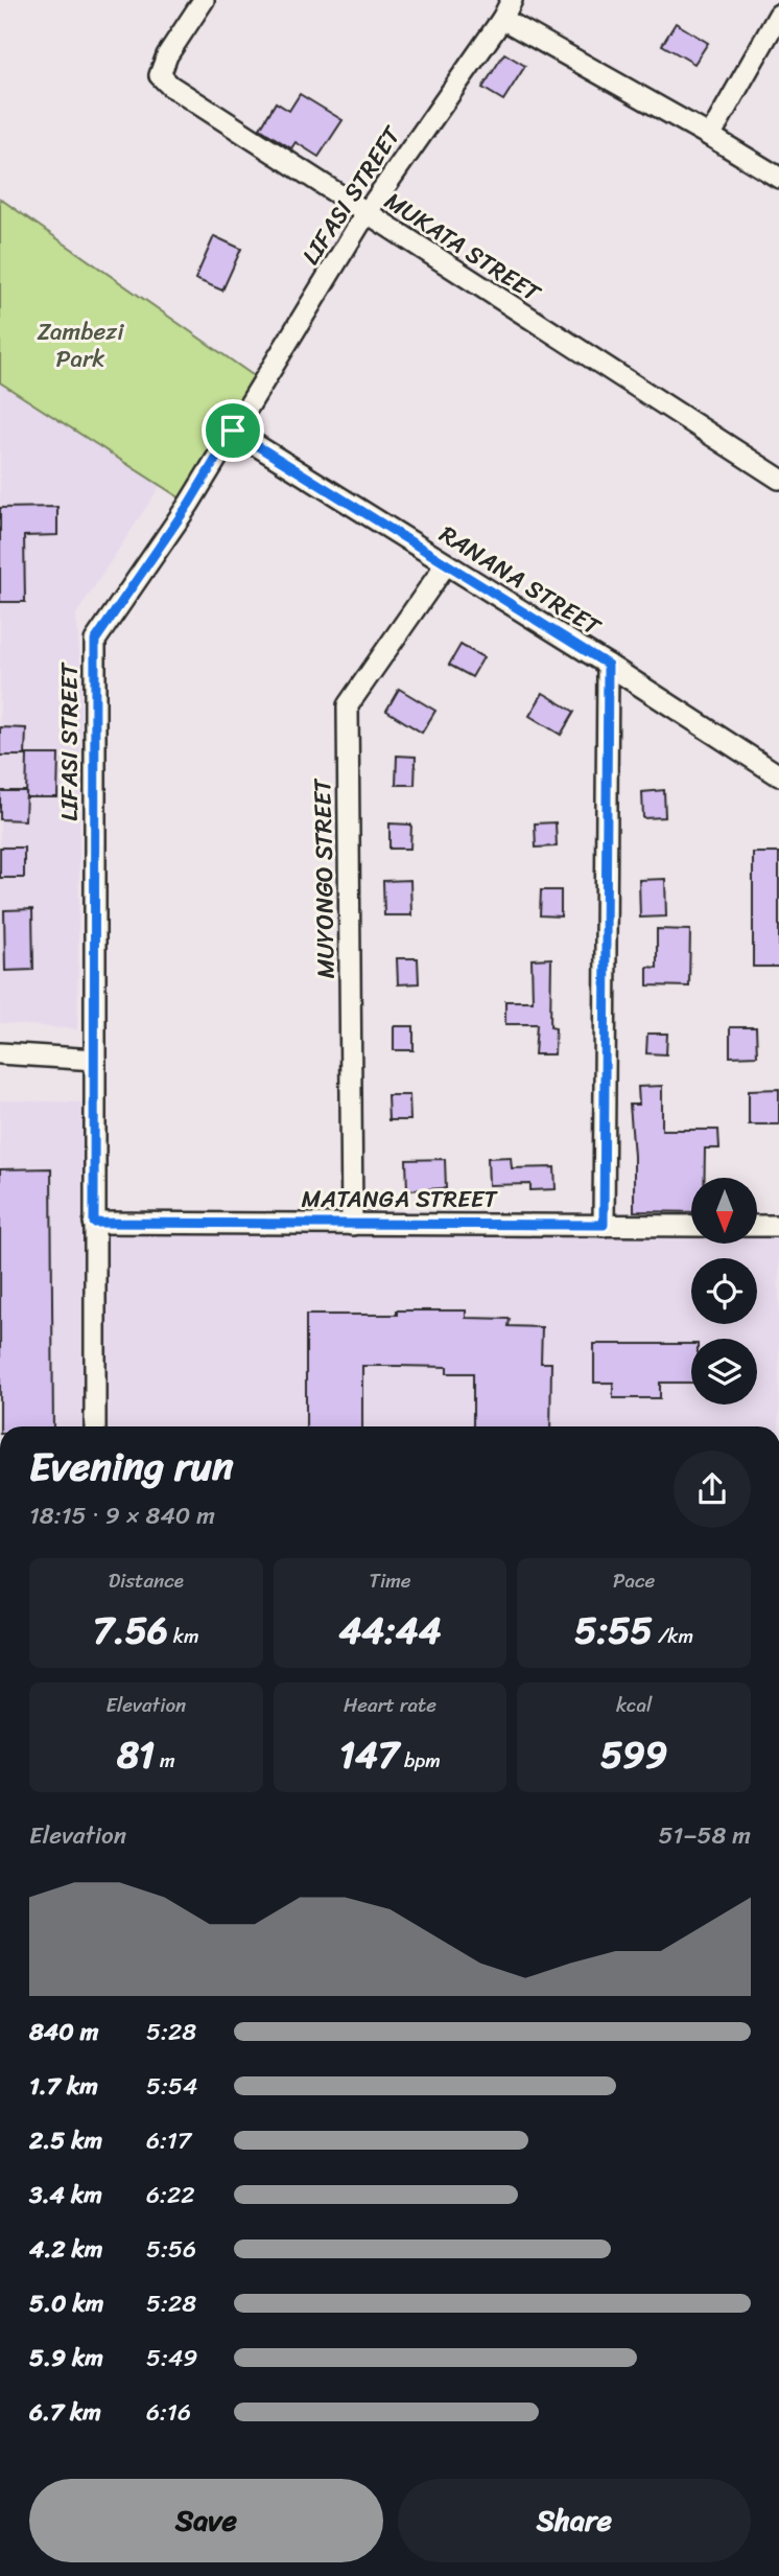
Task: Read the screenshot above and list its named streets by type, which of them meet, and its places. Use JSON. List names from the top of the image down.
{
  "streets": {
    "street": [
      "LIFASI STREET",
      "MUKATA STREET",
      "RANANA STREET",
      "MUYONGO STREET",
      "MATANGA STREET"
    ]
  },
  "crossings": [
    ["LIFASI STREET", "MUKATA STREET"],
    ["LIFASI STREET", "RANANA STREET"],
    ["LIFASI STREET", "MATANGA STREET"],
    ["RANANA STREET", "MUYONGO STREET"],
    ["MUYONGO STREET", "MATANGA STREET"]
  ],
  "parks": ["Zambezi Park"],
  "north": "bottom",
  "page": {
    "heading": ["Evening run", "18:15 · 9 × 840 m"],
    "stats": [
      ["Distance", "7.56 km"],
      ["Time", "44:44"],
      ["Pace", "5:55 /km"],
      ["Elevation", "81 m"],
      ["Heart rate", "147 bpm"],
      ["kcal", "599"]
    ],
    "chart": ["Elevation", "51–58 m"],
    "list": [
      {
        "name": "840 m",
        "note": "5:28"
      },
      {
        "name": "1.7 km",
        "note": "5:54"
      },
      {
        "name": "2.5 km",
        "note": "6:17"
      },
      {
        "name": "3.4 km",
        "note": "6:22"
      },
      {
        "name": "4.2 km",
        "note": "5:56"
      },
      {
        "name": "5.0 km",
        "note": "5:28"
      },
      {
        "name": "5.9 km",
        "note": "5:49"
      },
      {
        "name": "6.7 km",
        "note": "6:16"
      }
    ],
    "buttons": ["Save", "Share"]
  }
}
